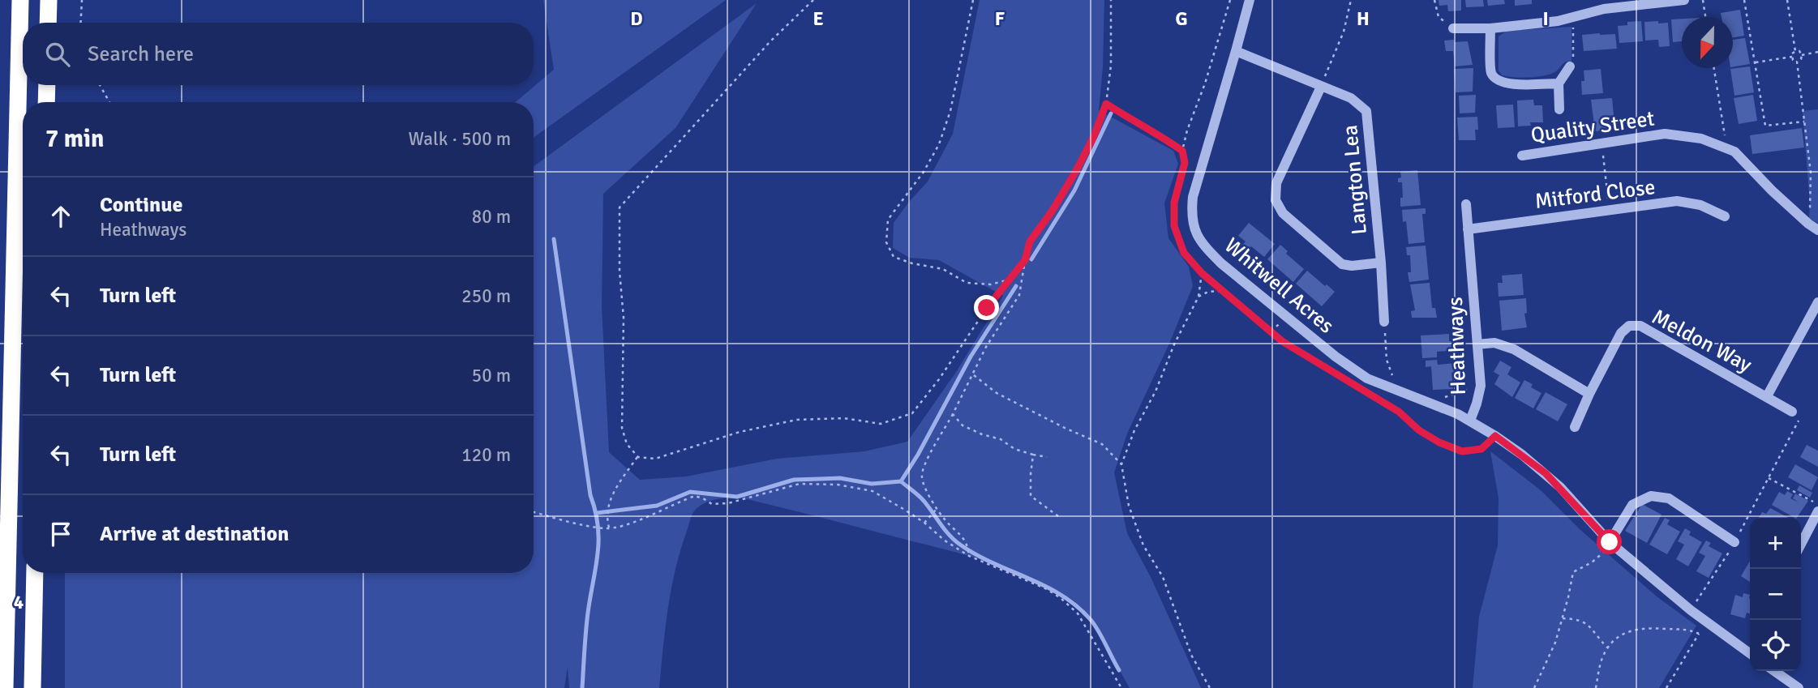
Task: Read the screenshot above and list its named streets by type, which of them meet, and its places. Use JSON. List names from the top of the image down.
{
  "streets": {
    "street": [
      "Quality Street",
      "Langton Lea",
      "Mitford Close",
      "Whitwell Acres",
      "Meldon Way",
      "Heathways"
    ]
  },
  "crossings": [
    ["Langton Lea", "Whitwell Acres"],
    ["Mitford Close", "Heathways"],
    ["Whitwell Acres", "Heathways"]
  ],
  "north": "bottom",
  "page": {
    "search": "Search here",
    "heading": ["7 min", "Walk · 500 m"],
    "list": [
      ["Continue", "Heathways", "80 m"],
      ["Turn left", "250 m"],
      ["Turn left", "50 m"],
      ["Turn left", "120 m"],
      "Arrive at destination"
    ],
    "map_buttons": ["+", "−"]
  },
  "grid": {
    "columns": [
      "D",
      "E",
      "F",
      "G",
      "H",
      "I"
    ],
    "rows": ["4"]
  }
}
